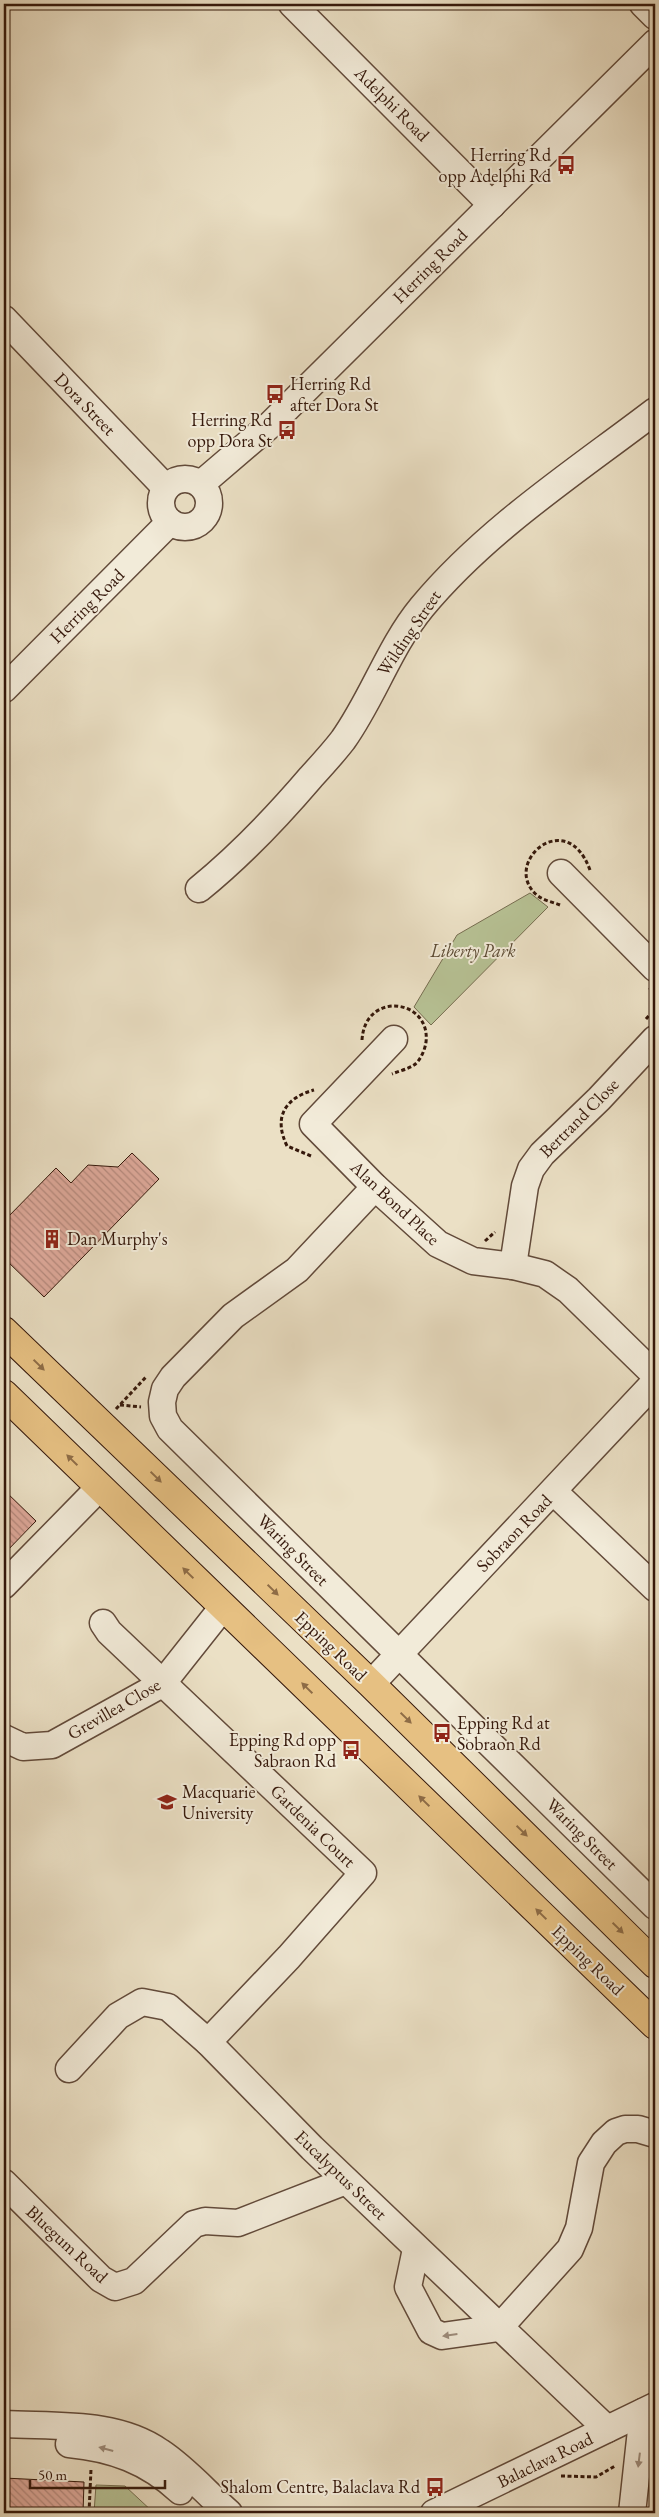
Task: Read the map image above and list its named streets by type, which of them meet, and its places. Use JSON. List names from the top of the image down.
{
  "streets": {
    "main road": ["Epping Road"],
    "street": [
      "Adelphi Road",
      "Herring Road",
      "Dora Street",
      "Wilding Street",
      "Bertrand Close",
      "Alan Bond Place",
      "Sobraon Road",
      "Waring Street",
      "Grevillea Close",
      "Gardenia Court",
      "Eucalyptus Street",
      "Bluegum Road",
      "Balaclava Road"
    ]
  },
  "crossings": [
    ["Adelphi Road", "Herring Road"],
    ["Herring Road", "Dora Street"],
    ["Bertrand Close", "Alan Bond Place"],
    ["Alan Bond Place", "Waring Street"],
    ["Sobraon Road", "Waring Street"],
    ["Sobraon Road", "Epping Road"],
    ["Epping Road", "Grevillea Close"],
    ["Grevillea Close", "Gardenia Court"],
    ["Gardenia Court", "Eucalyptus Street"],
    ["Eucalyptus Street", "Bluegum Road"],
    ["Eucalyptus Street", "Balaclava Road"]
  ],
  "parks": ["Liberty Park"],
  "places": {
    "bus stop": [
      "Herring Rd opp Adelphi Rd",
      "Herring Rd after Dora St",
      "Herring Rd opp Dora St",
      "Epping Rd at Sobraon Rd",
      "Epping Rd opp Sabraon Rd",
      "Shalom Centre, Balaclava Rd"
    ],
    "building": ["Dan Murphy's"],
    "school or university": ["Macquarie University"]
  },
  "scale_bar": "50 m"
}
